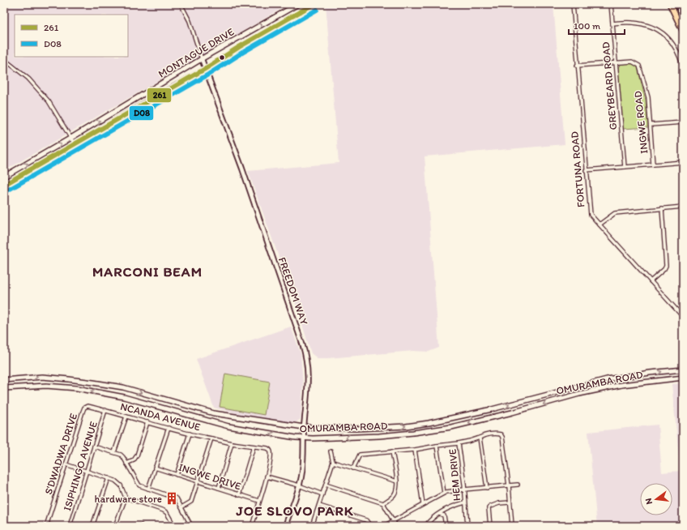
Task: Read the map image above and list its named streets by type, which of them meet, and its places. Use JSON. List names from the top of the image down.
{
  "streets": {
    "main road": ["MONTAGUE DRIVE", "OMURAMBA ROAD"],
    "street": [
      "GREYBEARD ROAD",
      "INGWE ROAD",
      "FORTUNA ROAD",
      "FREEDOM WAY",
      "NCANDA AVENUE",
      "S'DWADWA DRIVE",
      "ISIPHINGO AVENUE",
      "HEM DRIVE",
      "INGWE DRIVE"
    ]
  },
  "crossings": [
    ["MONTAGUE DRIVE", "FREEDOM WAY"],
    ["GREYBEARD ROAD", "INGWE ROAD"],
    ["INGWE ROAD", "FORTUNA ROAD"],
    ["FREEDOM WAY", "OMURAMBA ROAD"],
    ["NCANDA AVENUE", "S'DWADWA DRIVE"],
    ["NCANDA AVENUE", "ISIPHINGO AVENUE"],
    ["S'DWADWA DRIVE", "ISIPHINGO AVENUE"]
  ],
  "districts": ["MARCONI BEAM", "JOE SLOVO PARK"],
  "places": {
    "building": ["hardware store"]
  },
  "lines": ["transit line 261", "transit line D08"],
  "legend": ["261", "D08"],
  "scale_bar": "100 m",
  "north": "left"
}
